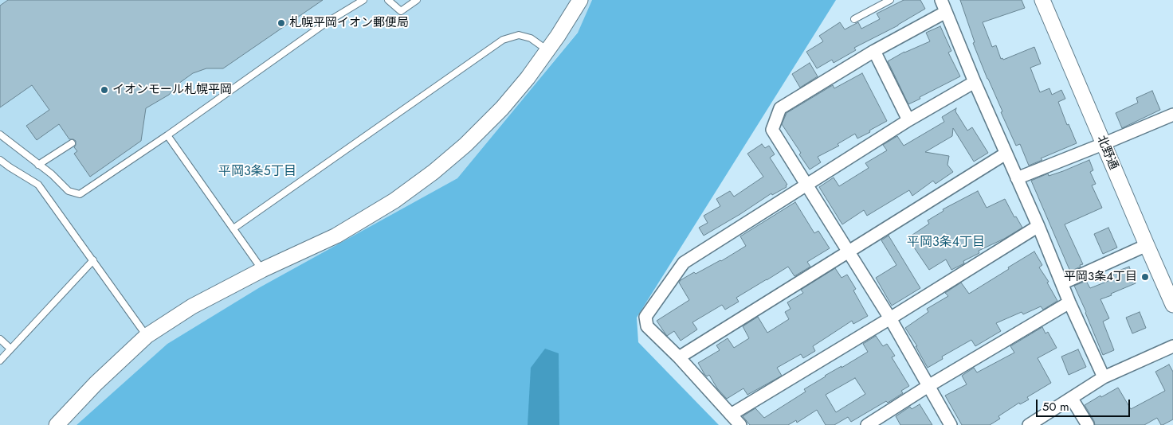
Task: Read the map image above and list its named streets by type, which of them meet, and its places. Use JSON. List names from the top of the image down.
{
  "streets": {
    "street": ["北野通"]
  },
  "districts": ["平岡3条5丁目", "平岡3条4丁目"],
  "places": ["札幌平岡イオン郵便局", "イオンモール札幌平岡", "平岡3条4丁目"],
  "scale_bar": "50 m"
}
